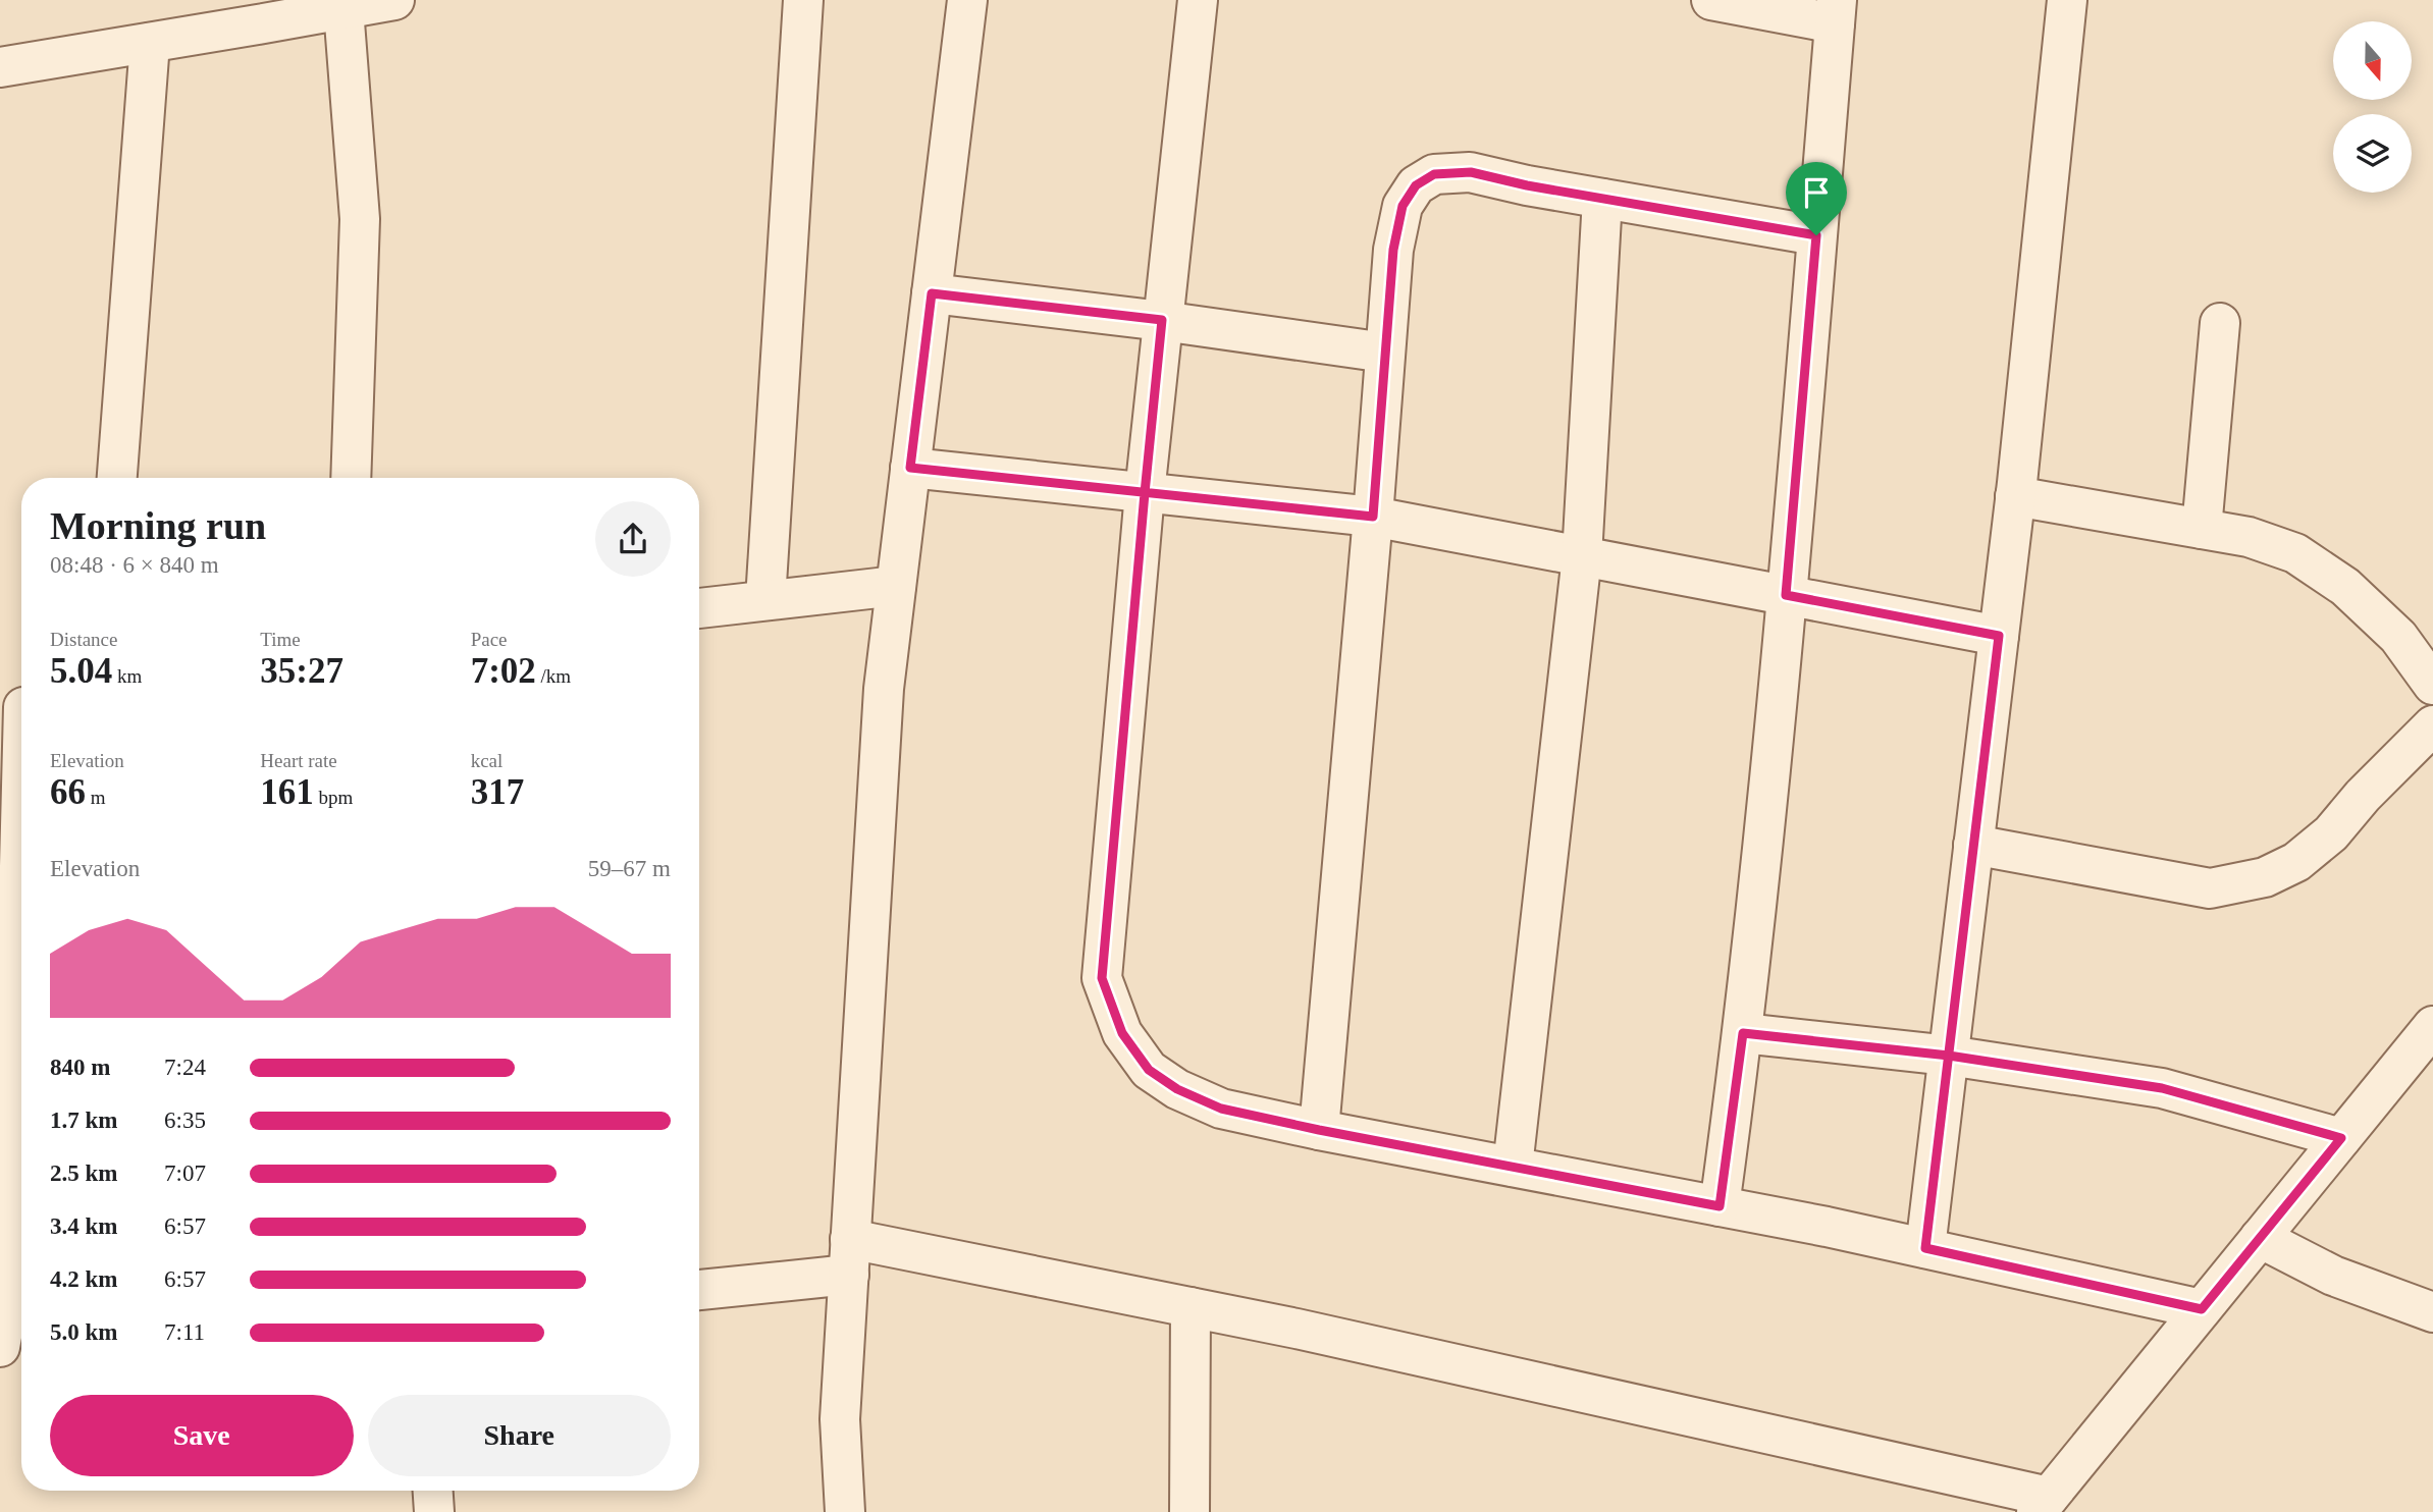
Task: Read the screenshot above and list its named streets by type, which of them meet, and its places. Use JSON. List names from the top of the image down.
{
  "north": "bottom",
  "page": {
    "heading": ["Morning run", "08:48 · 6 × 840 m"],
    "stats": [
      ["Distance", "5.04 km"],
      ["Time", "35:27"],
      ["Pace", "7:02 /km"],
      ["Elevation", "66 m"],
      ["Heart rate", "161 bpm"],
      ["kcal", "317"]
    ],
    "chart": ["Elevation", "59–67 m"],
    "list": [
      {
        "name": "840 m",
        "note": "7:24"
      },
      {
        "name": "1.7 km",
        "note": "6:35"
      },
      {
        "name": "2.5 km",
        "note": "7:07"
      },
      {
        "name": "3.4 km",
        "note": "6:57"
      },
      {
        "name": "4.2 km",
        "note": "6:57"
      },
      {
        "name": "5.0 km",
        "note": "7:11"
      }
    ],
    "buttons": ["Save", "Share"]
  }
}
